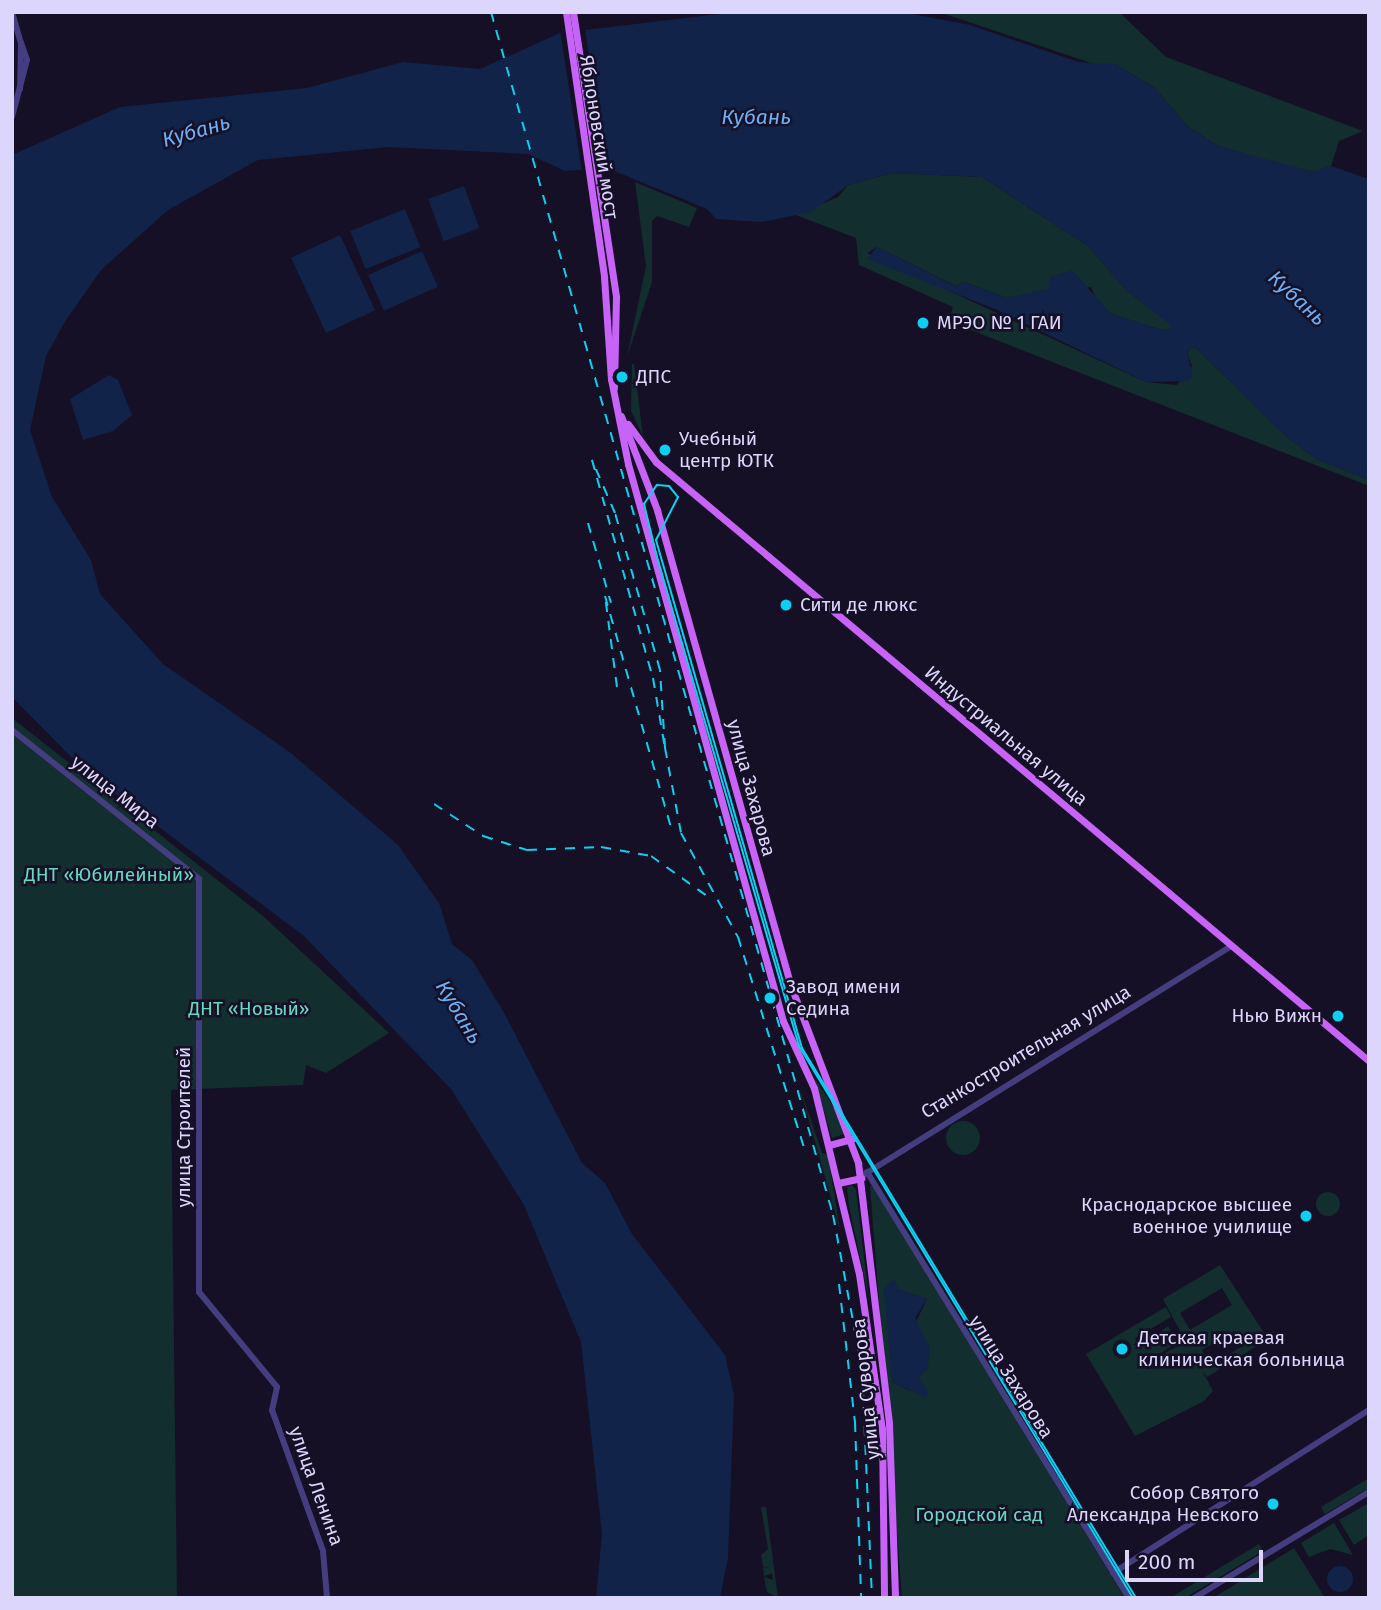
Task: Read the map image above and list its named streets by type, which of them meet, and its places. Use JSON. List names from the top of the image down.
{
  "streets": {
    "main road": [
      "Яблоновский мост",
      "Индустриальная улица",
      "улица Захарова",
      "Станкостроительная улица",
      "улица Суворова"
    ],
    "street": ["улица Мира", "улица Строителей", "улица Ленина"]
  },
  "crossings": [
    ["Яблоновский мост", "улица Захарова"],
    ["Индустриальная улица", "улица Захарова"],
    ["Индустриальная улица", "Станкостроительная улица"],
    ["улица Захарова", "Станкостроительная улица"],
    ["улица Захарова", "улица Суворова"],
    ["улица Мира", "улица Строителей"],
    ["Станкостроительная улица", "улица Суворова"],
    ["улица Строителей", "улица Ленина"]
  ],
  "water": ["Кубань"],
  "parks": ["ДНТ «Юбилейный»", "ДНТ «Новый»", "Городской сад"],
  "places": [
    "МРЭО № 1 ГАИ",
    "ДПС",
    "Учебный центр ЮТК",
    "Сити де люкс",
    "Завод имени Седина",
    "Нью Вижн",
    "Краснодарское высшее военное училище",
    "Детская краевая клиническая больница",
    "Собор Святого Александра Невского"
  ],
  "scale_bar": "200 m"
}
